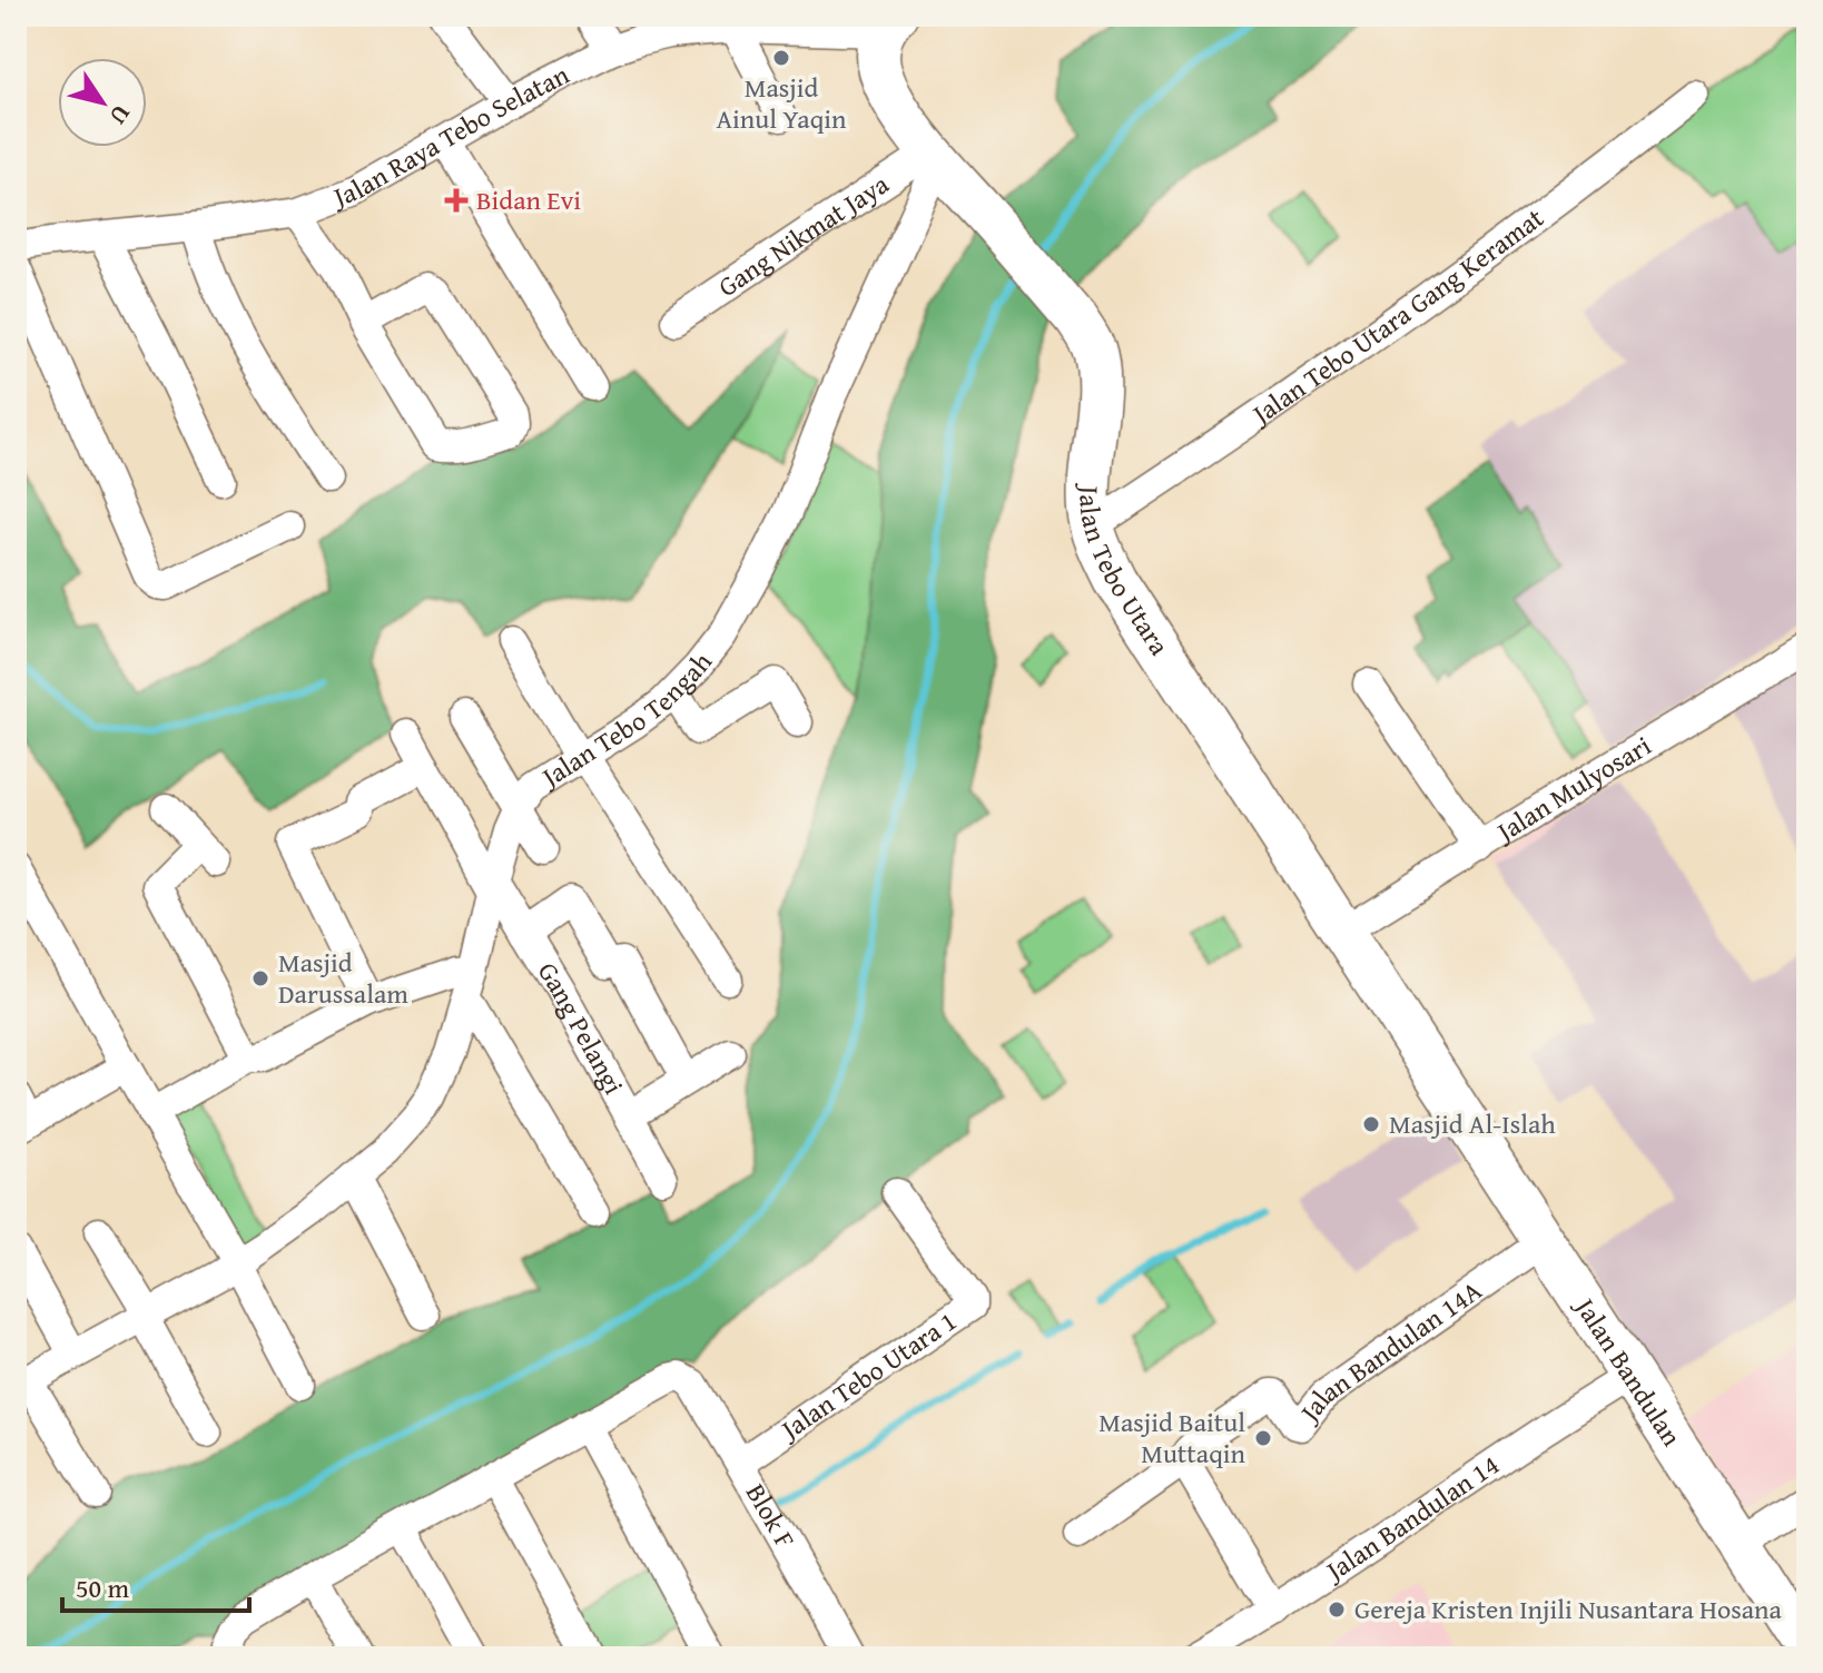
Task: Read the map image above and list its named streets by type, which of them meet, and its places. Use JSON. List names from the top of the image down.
{
  "streets": {
    "main road": ["Jalan Tebo Utara", "Jalan Bandulan"],
    "street": [
      "Jalan Raya Tebo Selatan",
      "Gang Nikmat Jaya",
      "Jalan Tebo Utara Gang Keramat",
      "Jalan Tebo Tengah",
      "Jalan Mulyosari",
      "Gang Pelangi",
      "Jalan Bandulan 14A",
      "Jalan Tebo Utara 1",
      "Blok F",
      "Jalan Bandulan 14"
    ]
  },
  "crossings": [
    ["Jalan Raya Tebo Selatan", "Jalan Tebo Utara"],
    ["Gang Nikmat Jaya", "Jalan Tebo Utara"],
    ["Gang Nikmat Jaya", "Jalan Tebo Tengah"],
    ["Jalan Tebo Utara Gang Keramat", "Jalan Tebo Utara"],
    ["Jalan Tebo Utara", "Jalan Tebo Tengah"],
    ["Jalan Tebo Utara", "Jalan Mulyosari"],
    ["Jalan Tebo Utara", "Jalan Bandulan"],
    ["Jalan Tebo Tengah", "Gang Pelangi"],
    ["Jalan Bandulan 14A", "Jalan Bandulan"],
    ["Jalan Bandulan", "Jalan Bandulan 14"],
    ["Jalan Tebo Utara 1", "Blok F"]
  ],
  "places": {
    "other": [
      "Masjid Ainul Yaqin",
      "Masjid Darussalam",
      "Masjid Al-Islah",
      "Masjid Baitul Muttaqin",
      "Gereja Kristen Injili Nusantara Hosana"
    ],
    "health": ["Bidan Evi"]
  },
  "scale_bar": "50 m",
  "north": "bottom right"
}
